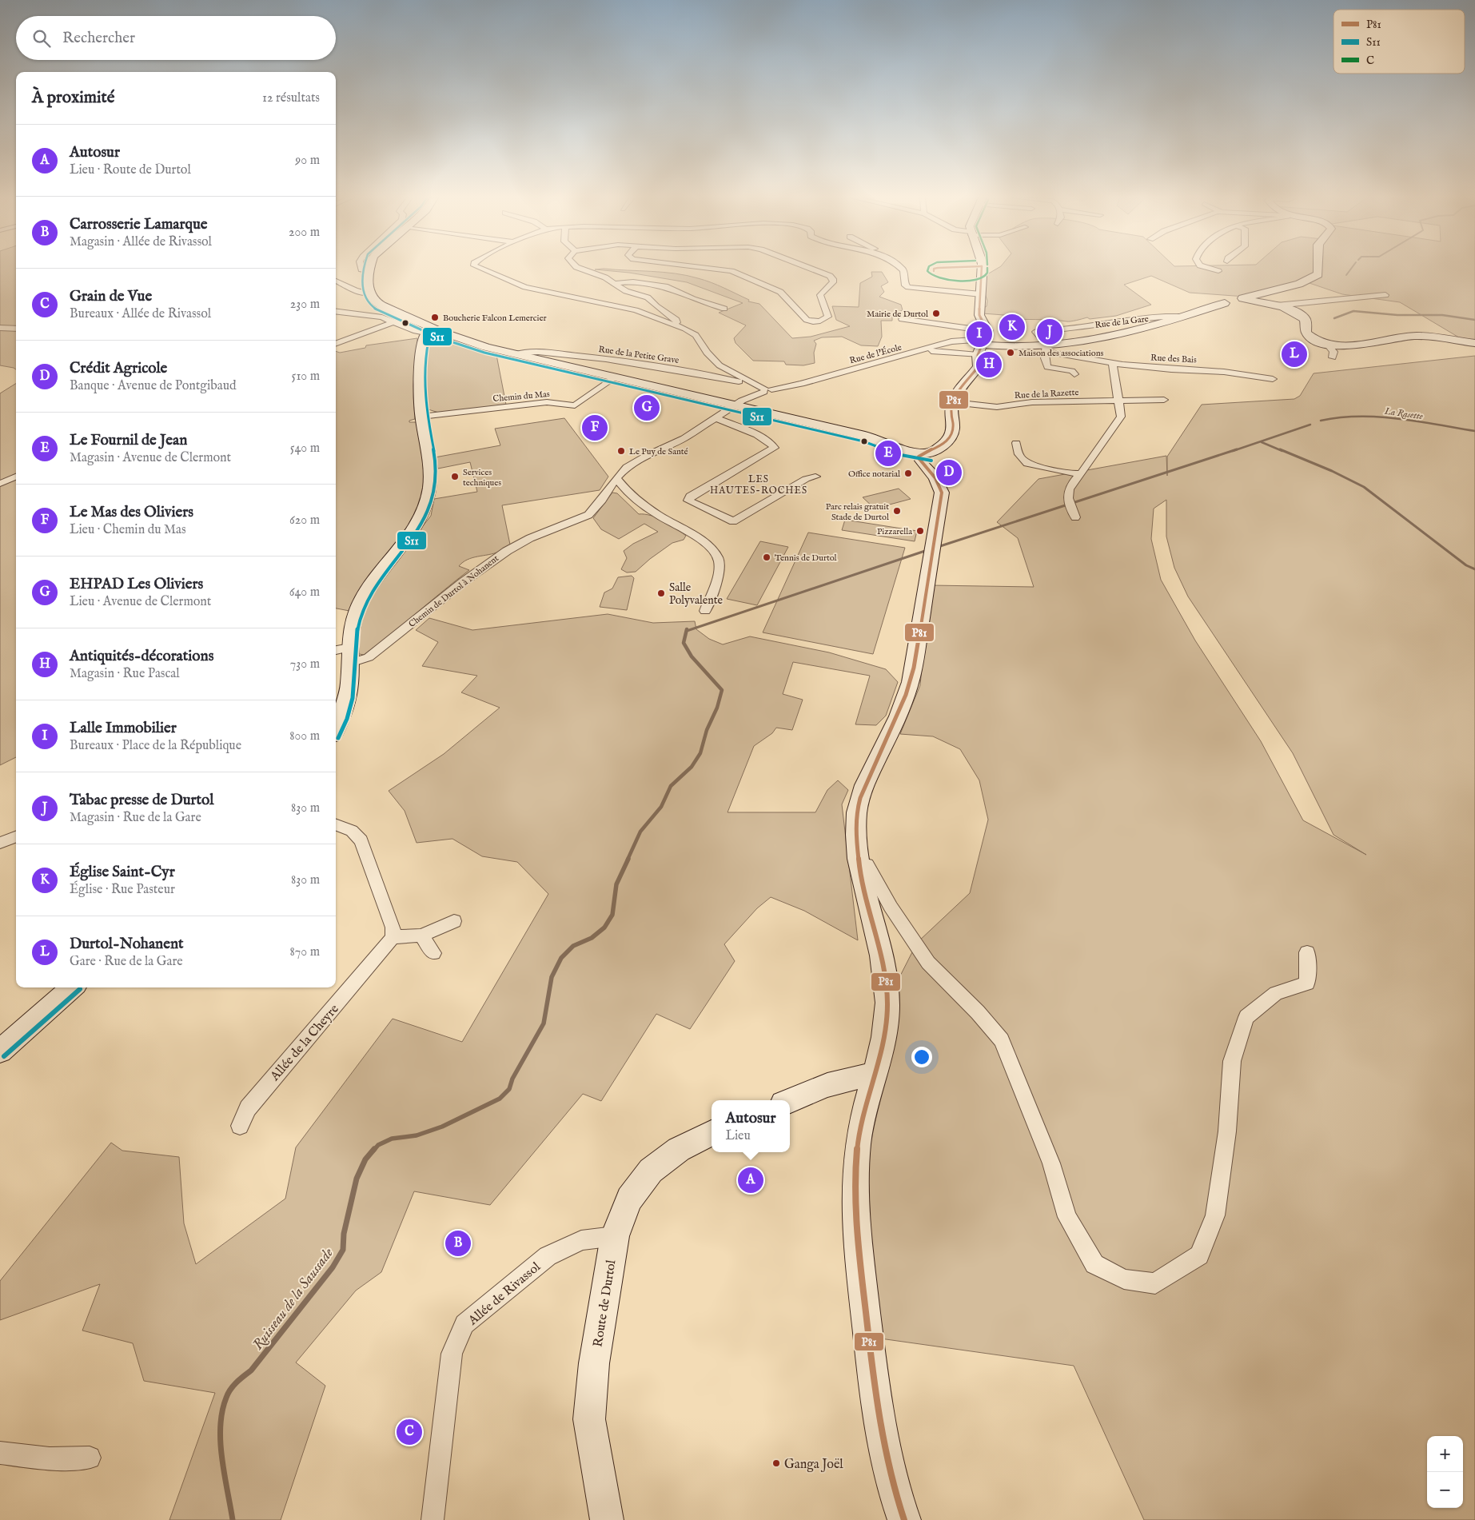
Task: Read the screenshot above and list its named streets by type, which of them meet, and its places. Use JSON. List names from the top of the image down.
{
  "streets": {
    "main road": ["Rue de la Gare", "Route de Durtol"],
    "street": [
      "Rue de l'École",
      "Rue de la Petite Grave",
      "Rue des Bais",
      "Rue de la Razette",
      "Chemin du Mas",
      "Chemin de Durtol à Nohanent",
      "Allée de la Cheyre",
      "Allée de Rivassol"
    ]
  },
  "crossings": [
    ["Rue de la Gare", "Rue des Bais"],
    ["Rue de l'École", "Rue de la Petite Grave"],
    ["Rue de l'École", "Chemin de Durtol à Nohanent"],
    ["Allée de Rivassol", "Route de Durtol"]
  ],
  "districts": ["LES HAUTES-ROCHES"],
  "water": ["La Rasette", "Ruisseau de la Saussade"],
  "places": [
    "Mairie de Durtol",
    "Boucherie Falcon Lemercier",
    "Maison des associations",
    "Le Puy de Santé",
    "Office notarial",
    "Services techniques",
    "Parc relais gratuit Stade de Durtol",
    "Pizzarella",
    "Tennis de Durtol",
    "Salle Polyvalente",
    "Ganga Joël"
  ],
  "lines": ["transit line P81", "transit line S11", "transit line C"],
  "legend": ["P81", "S11", "C"],
  "page": {
    "search": "Rechercher",
    "heading": ["À proximité", "12 résultats"],
    "list": [
      {
        "mark": "A",
        "name": "Autosur",
        "note": "Lieu · Route de Durtol",
        "value": "90 m"
      },
      {
        "mark": "B",
        "name": "Carrosserie Lamarque",
        "note": "Magasin · Allée de Rivassol",
        "value": "200 m"
      },
      {
        "mark": "C",
        "name": "Grain de Vue",
        "note": "Bureaux · Allée de Rivassol",
        "value": "230 m"
      },
      {
        "mark": "D",
        "name": "Crédit Agricole",
        "note": "Banque · Avenue de Pontgibaud",
        "value": "510 m"
      },
      {
        "mark": "E",
        "name": "Le Fournil de Jean",
        "note": "Magasin · Avenue de Clermont",
        "value": "540 m"
      },
      {
        "mark": "F",
        "name": "Le Mas des Oliviers",
        "note": "Lieu · Chemin du Mas",
        "value": "620 m"
      },
      {
        "mark": "G",
        "name": "EHPAD Les Oliviers",
        "note": "Lieu · Avenue de Clermont",
        "value": "640 m"
      },
      {
        "mark": "H",
        "name": "Antiquités-décorations",
        "note": "Magasin · Rue Pascal",
        "value": "730 m"
      },
      {
        "mark": "I",
        "name": "Lalle Immobilier",
        "note": "Bureaux · Place de la République",
        "value": "800 m"
      },
      {
        "mark": "J",
        "name": "Tabac presse de Durtol",
        "note": "Magasin · Rue de la Gare",
        "value": "830 m"
      },
      {
        "mark": "K",
        "name": "Église Saint-Cyr",
        "note": "Église · Rue Pasteur",
        "value": "830 m"
      },
      {
        "mark": "L",
        "name": "Durtol-Nohanent",
        "note": "Gare · Rue de la Gare",
        "value": "870 m"
      }
    ],
    "pins": [
      "K",
      "J",
      "I",
      "L",
      "H",
      "G",
      "F",
      "E",
      "D",
      "A",
      "B",
      "C"
    ],
    "popup": ["Autosur", "Lieu"],
    "map_buttons": ["+", "−"]
  }
}
